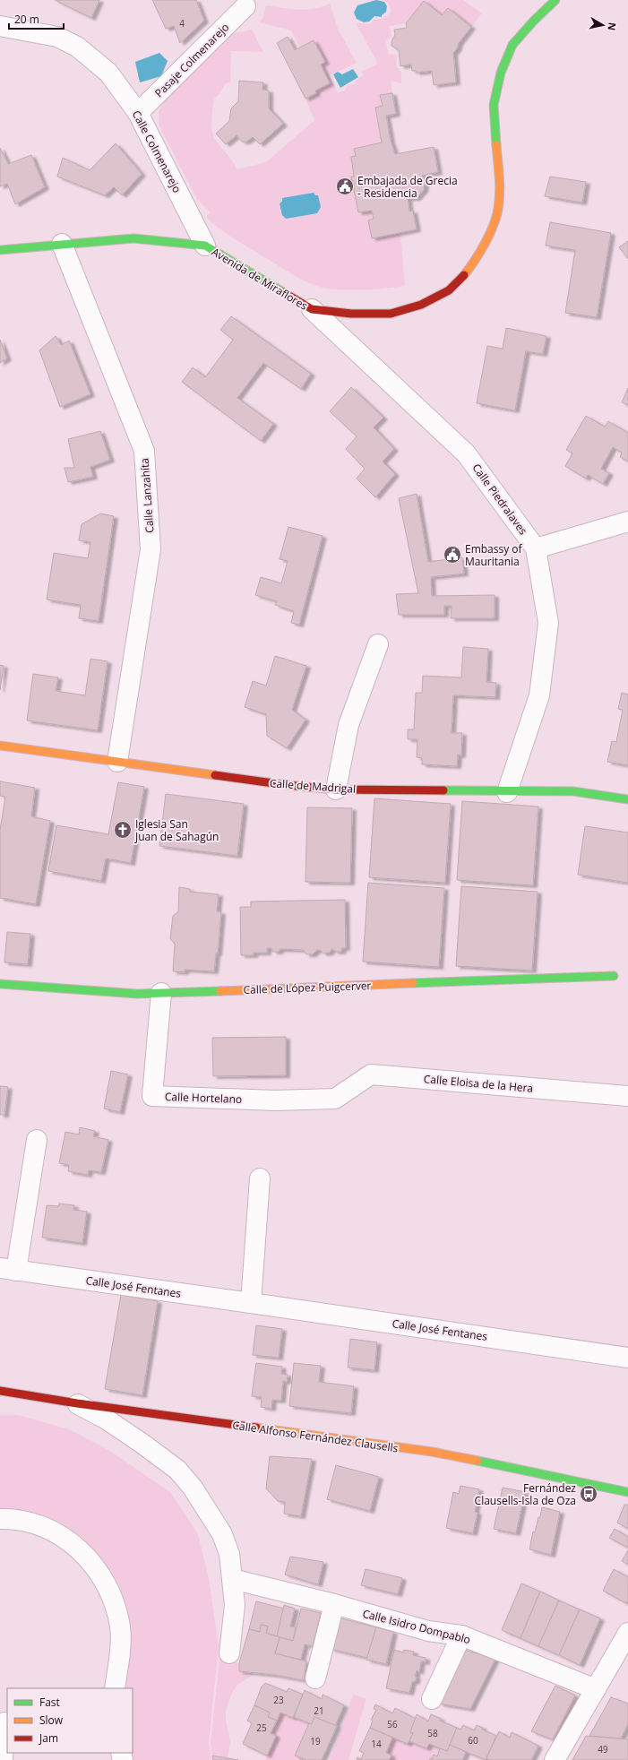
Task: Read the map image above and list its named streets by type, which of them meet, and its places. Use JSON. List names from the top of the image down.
{
  "streets": {
    "street": [
      "Pasaje Colmenarejo",
      "Calle Colmenarejo",
      "Avenida de Miraflores",
      "Calle Lanzahíta",
      "Calle Piedralaves",
      "Calle de Madrigal",
      "Calle de López Puigcerver",
      "Calle Eloisa de la Hera",
      "Calle Hortelano",
      "Calle José Fentanes",
      "Calle Alfonso Fernández Clausells",
      "Calle Isidro Dompablo"
    ]
  },
  "crossings": [
    ["Pasaje Colmenarejo", "Calle Colmenarejo"],
    ["Calle Colmenarejo", "Avenida de Miraflores"],
    ["Avenida de Miraflores", "Calle Lanzahíta"],
    ["Avenida de Miraflores", "Calle Piedralaves"],
    ["Calle Lanzahíta", "Calle de Madrigal"],
    ["Calle Piedralaves", "Calle de Madrigal"],
    ["Calle de López Puigcerver", "Calle Hortelano"],
    ["Calle Eloisa de la Hera", "Calle Hortelano"]
  ],
  "places": {
    "public building": ["Embajada de Grecia - Residencia", "Embassy of Mauritania"],
    "church": ["Iglesia San Juan de Sahagún"],
    "bus stop": ["Fernández Clausells-Isla de Oza"]
  },
  "house_numbers": [
    "4",
    "23",
    "21",
    "56",
    "25",
    "58",
    "60",
    "19",
    "14",
    "49"
  ],
  "legend": ["Fast", "Slow", "Jam"],
  "scale_bar": "20 m",
  "north": "right"
}
